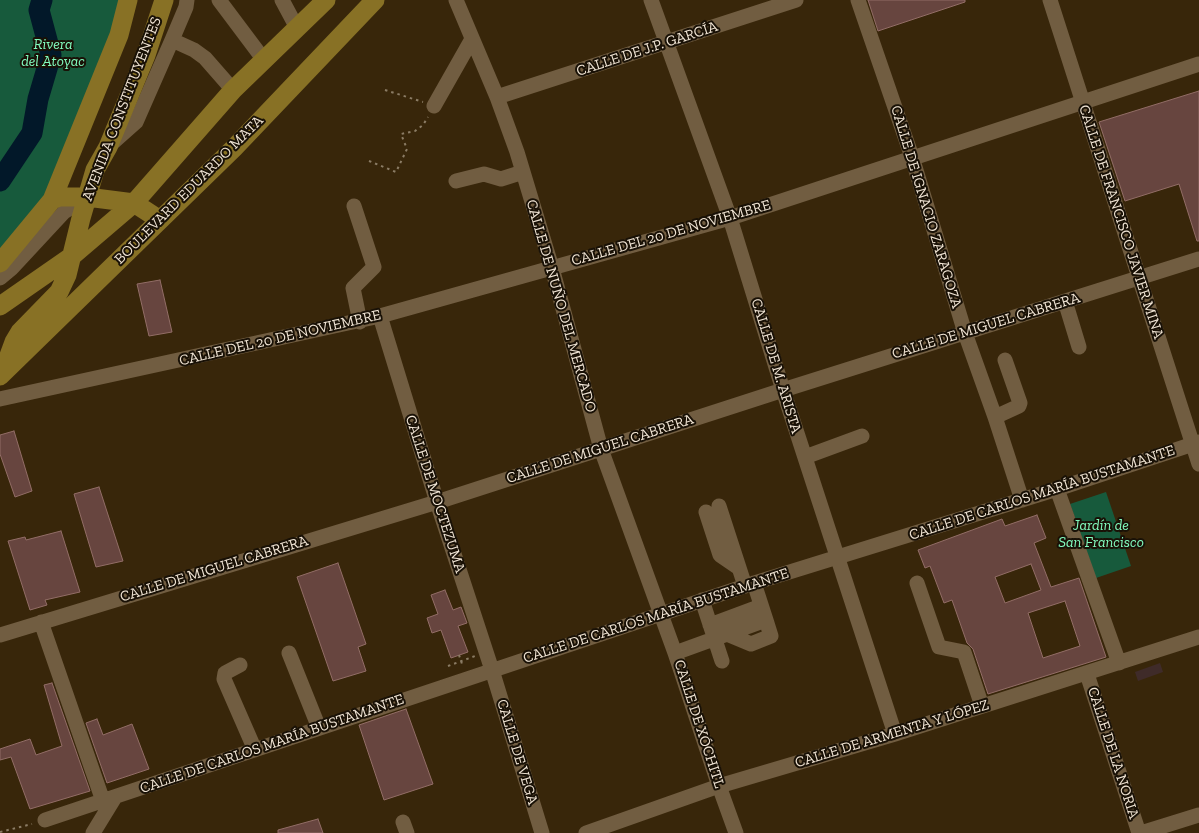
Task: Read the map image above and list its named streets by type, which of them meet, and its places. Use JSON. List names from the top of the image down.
{
  "streets": {
    "main road": ["AVENIDA CONSTITUYENTES", "BOULEVARD EDUARDO MATA"],
    "street": [
      "CALLE DE J.P. GARCÍA",
      "CALLE DE IGNACIO ZARAGOZA",
      "CALLE DE FRANCISCO JAVIER MINA",
      "CALLE DEL 20 DE NOVIEMBRE",
      "CALLE DE NUÑO DEL MERCADO",
      "CALLE DE MIGUEL CABRERA",
      "CALLE DE M. ARISTA",
      "CALLE DE CARLOS MARÍA BUSTAMANTE",
      "CALLE DE MOCTEZUMA",
      "CALLE DE XÓCHITL",
      "CALLE DE ARMENTA Y LÓPEZ",
      "CALLE DE VEGA",
      "CALLE DE LA NORIA"
    ]
  },
  "crossings": [
    ["CALLE DE J.P. GARCÍA", "CALLE DE NUÑO DEL MERCADO"],
    ["CALLE DE J.P. GARCÍA", "CALLE DE M. ARISTA"],
    ["AVENIDA CONSTITUYENTES", "BOULEVARD EDUARDO MATA"],
    ["CALLE DE IGNACIO ZARAGOZA", "CALLE DEL 20 DE NOVIEMBRE"],
    ["CALLE DE IGNACIO ZARAGOZA", "CALLE DE MIGUEL CABRERA"],
    ["CALLE DE IGNACIO ZARAGOZA", "CALLE DE CARLOS MARÍA BUSTAMANTE"],
    ["CALLE DE FRANCISCO JAVIER MINA", "CALLE DEL 20 DE NOVIEMBRE"],
    ["CALLE DE FRANCISCO JAVIER MINA", "CALLE DE MIGUEL CABRERA"],
    ["CALLE DE FRANCISCO JAVIER MINA", "CALLE DE CARLOS MARÍA BUSTAMANTE"],
    ["CALLE DEL 20 DE NOVIEMBRE", "CALLE DE NUÑO DEL MERCADO"],
    ["CALLE DEL 20 DE NOVIEMBRE", "CALLE DE M. ARISTA"],
    ["CALLE DEL 20 DE NOVIEMBRE", "CALLE DE MOCTEZUMA"],
    ["CALLE DE NUÑO DEL MERCADO", "CALLE DE MIGUEL CABRERA"],
    ["CALLE DE NUÑO DEL MERCADO", "CALLE DE CARLOS MARÍA BUSTAMANTE"],
    ["CALLE DE NUÑO DEL MERCADO", "CALLE DE XÓCHITL"],
    ["CALLE DE MIGUEL CABRERA", "CALLE DE M. ARISTA"],
    ["CALLE DE MIGUEL CABRERA", "CALLE DE MOCTEZUMA"],
    ["CALLE DE M. ARISTA", "CALLE DE CARLOS MARÍA BUSTAMANTE"],
    ["CALLE DE M. ARISTA", "CALLE DE ARMENTA Y LÓPEZ"],
    ["CALLE DE CARLOS MARÍA BUSTAMANTE", "CALLE DE MOCTEZUMA"],
    ["CALLE DE CARLOS MARÍA BUSTAMANTE", "CALLE DE XÓCHITL"],
    ["CALLE DE CARLOS MARÍA BUSTAMANTE", "CALLE DE VEGA"],
    ["CALLE DE MOCTEZUMA", "CALLE DE VEGA"],
    ["CALLE DE XÓCHITL", "CALLE DE ARMENTA Y LÓPEZ"],
    ["CALLE DE ARMENTA Y LÓPEZ", "CALLE DE LA NORIA"]
  ],
  "parks": ["Rivera del Atoyac", "Jardín de San Francisco"]
}
